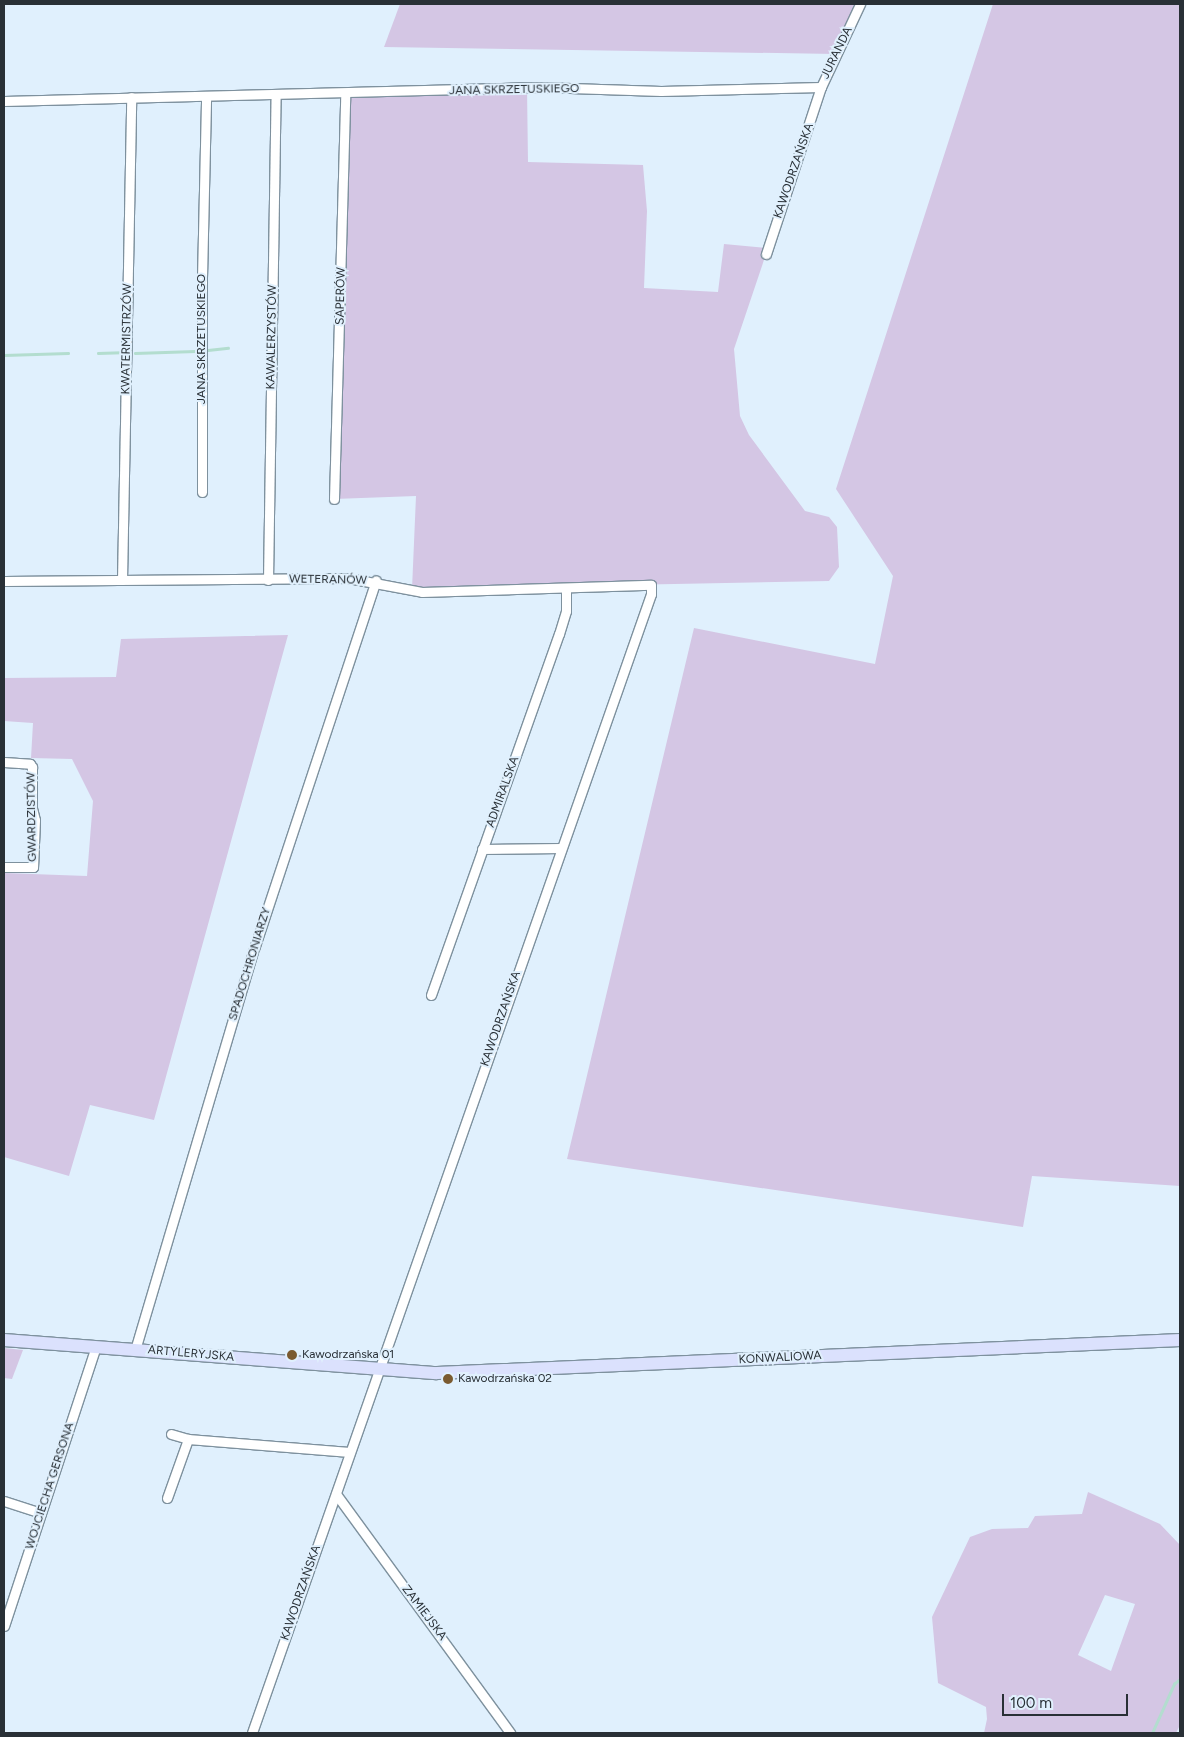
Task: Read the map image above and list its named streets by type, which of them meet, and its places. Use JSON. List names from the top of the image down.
{
  "streets": {
    "street": [
      "JURANDA",
      "JANA SKRZETUSKIEGO",
      "KAWODRZAŃSKA",
      "SAPERÓW",
      "KAWALERZYSTÓW",
      "KWATERMISTRZÓW",
      "WETERANÓW",
      "ADMIRALSKA",
      "GWARDZISTÓW",
      "SPADOCHRONIARZY",
      "ARTYLERYJSKA",
      "KONWALIOWA",
      "WOJCIECHA GERSONA",
      "ZAMIEJSKA"
    ]
  },
  "crossings": [
    ["JURANDA", "JANA SKRZETUSKIEGO"],
    ["JURANDA", "KAWODRZAŃSKA"],
    ["JANA SKRZETUSKIEGO", "KAWODRZAŃSKA"],
    ["JANA SKRZETUSKIEGO", "SAPERÓW"],
    ["JANA SKRZETUSKIEGO", "KAWALERZYSTÓW"],
    ["JANA SKRZETUSKIEGO", "KWATERMISTRZÓW"],
    ["KAWODRZAŃSKA", "WETERANÓW"],
    ["KAWODRZAŃSKA", "ARTYLERYJSKA"],
    ["KAWODRZAŃSKA", "KONWALIOWA"],
    ["KAWODRZAŃSKA", "ZAMIEJSKA"],
    ["KAWALERZYSTÓW", "WETERANÓW"],
    ["KWATERMISTRZÓW", "WETERANÓW"],
    ["WETERANÓW", "ADMIRALSKA"],
    ["WETERANÓW", "SPADOCHRONIARZY"],
    ["SPADOCHRONIARZY", "ARTYLERYJSKA"],
    ["ARTYLERYJSKA", "KONWALIOWA"],
    ["ARTYLERYJSKA", "WOJCIECHA GERSONA"]
  ],
  "places": ["Kawodrzańska 01", "Kawodrzańska 02"],
  "scale_bar": "100 m"
}
